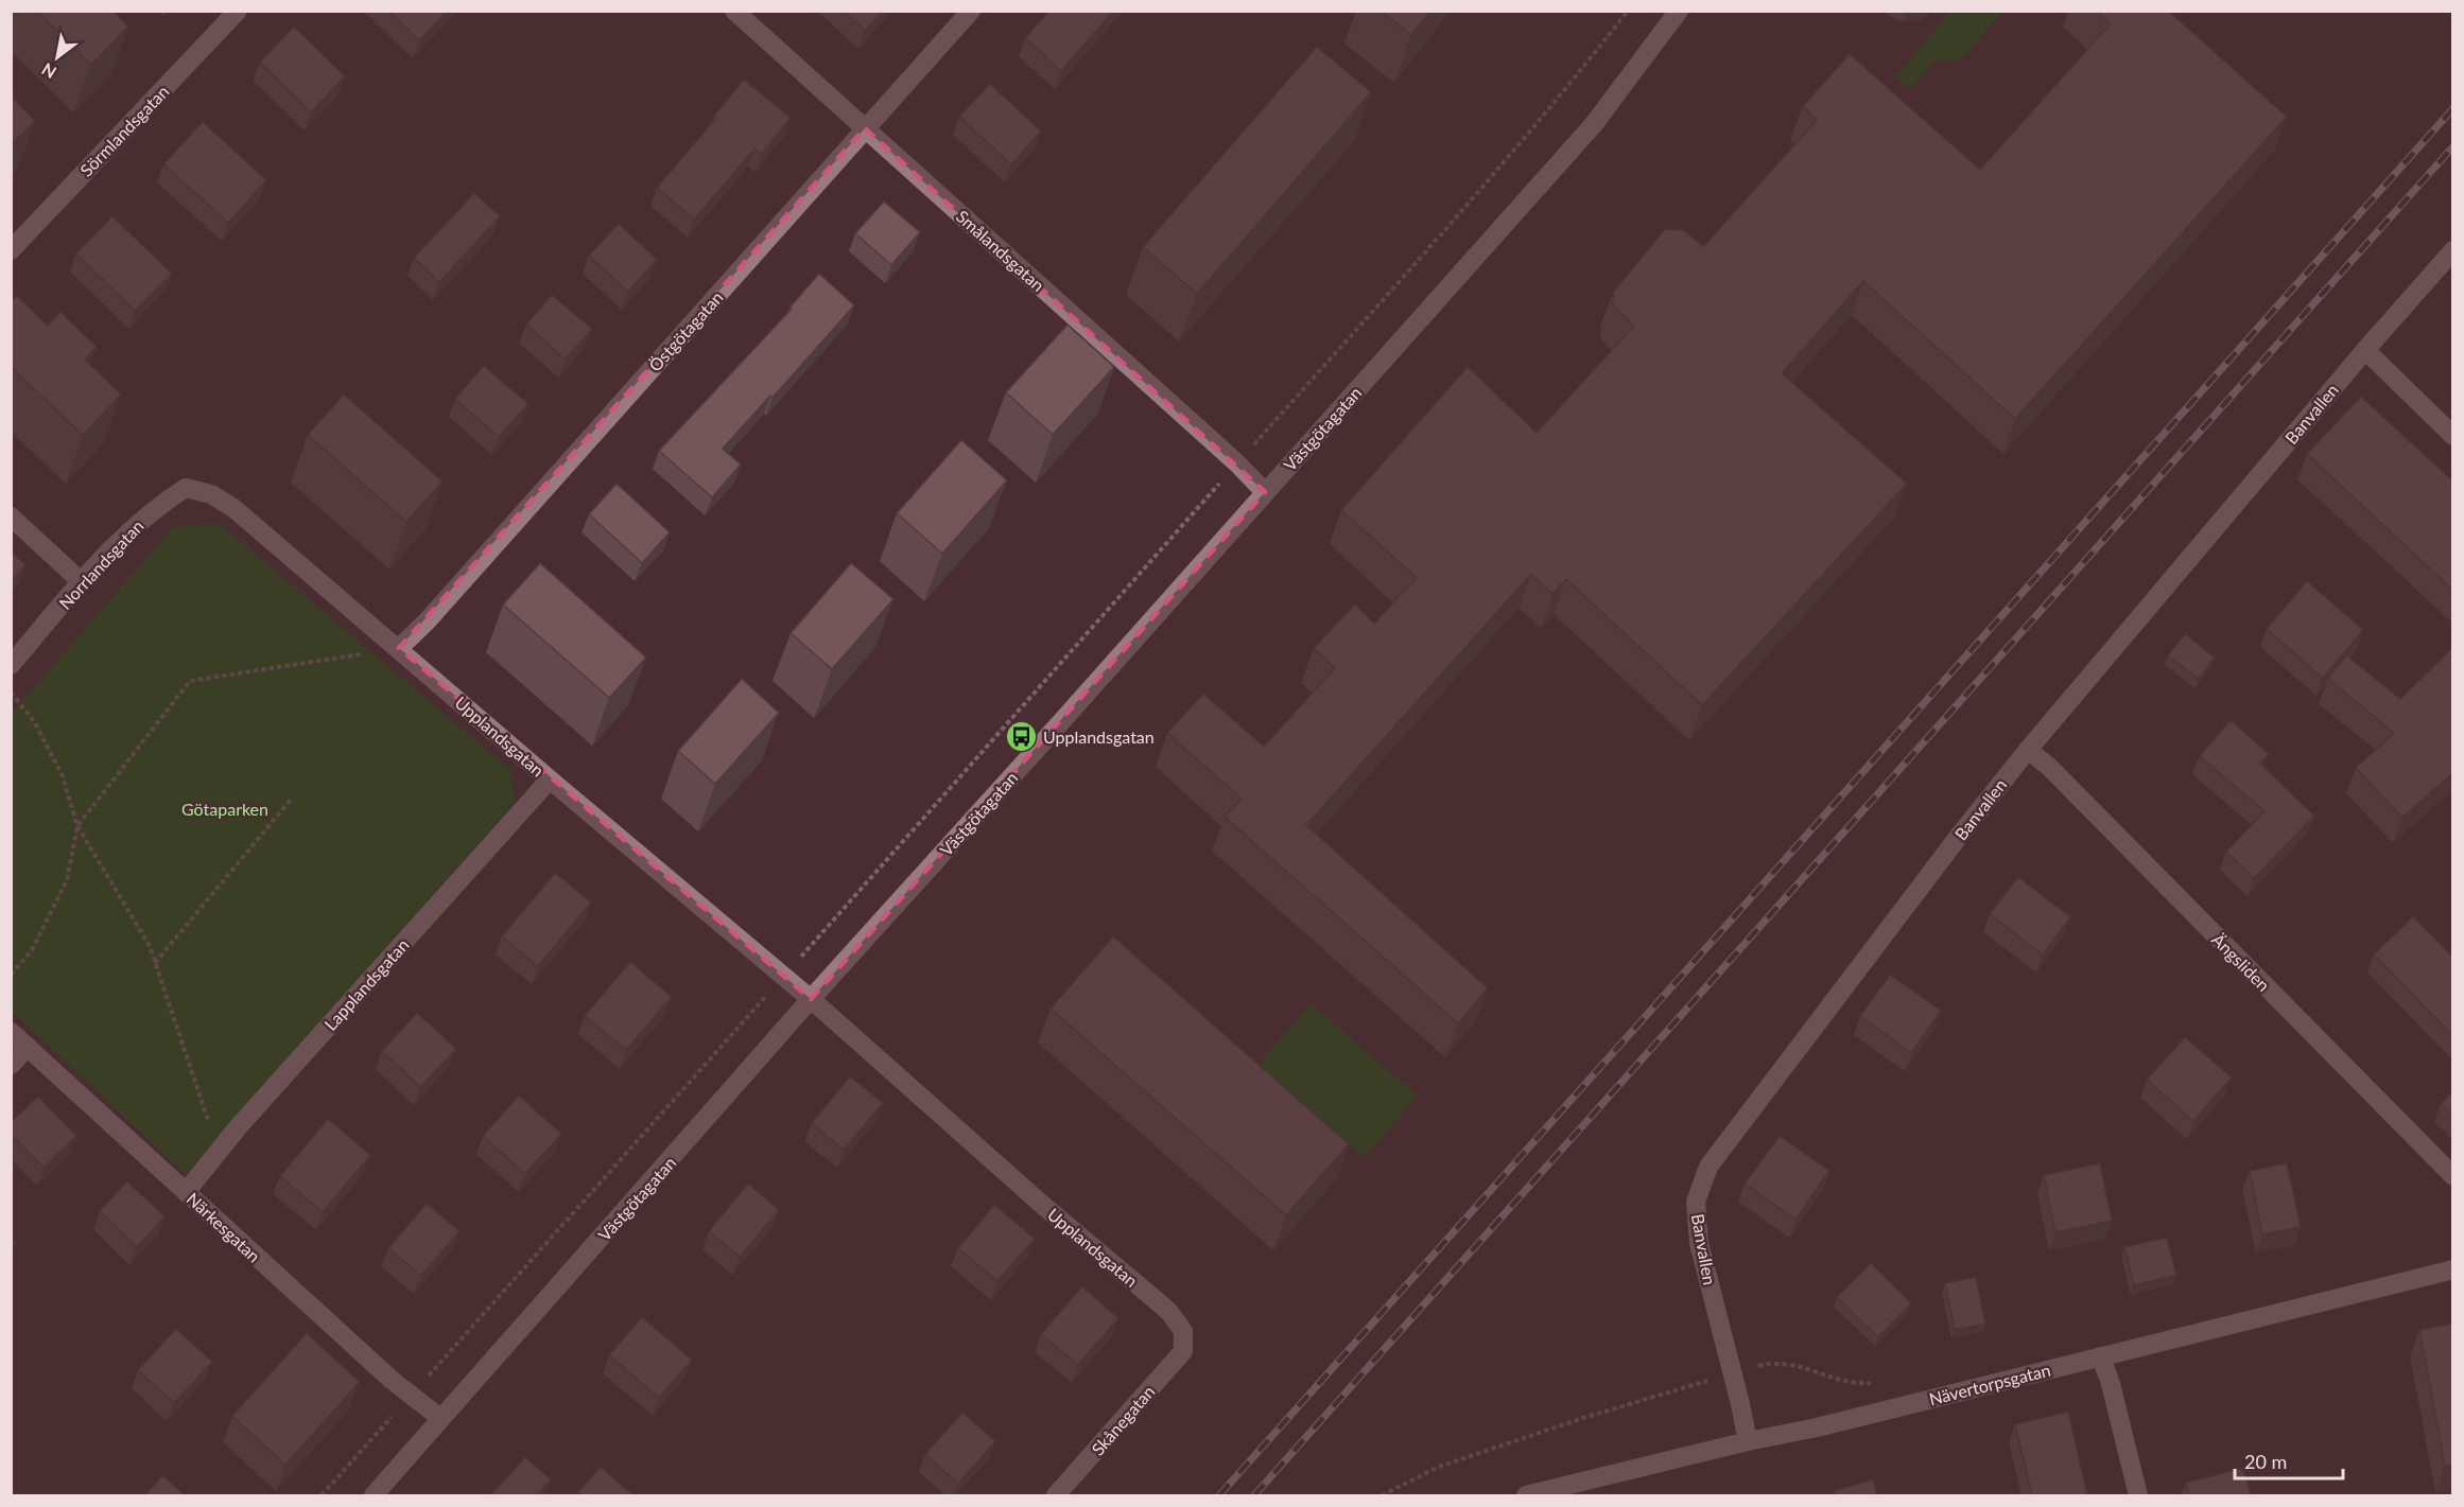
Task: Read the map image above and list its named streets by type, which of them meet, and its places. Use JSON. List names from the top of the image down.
{
  "streets": {
    "street": [
      "Sörmlandsgatan",
      "Smålandsgatan",
      "Östgötagatan",
      "Banvallen",
      "Västgötagatan",
      "Norrlandsgatan",
      "Upplandsgatan",
      "Ängsliden",
      "Lapplandsgatan",
      "Närkesgatan",
      "Nävertorpsgatan",
      "Skånegatan"
    ]
  },
  "crossings": [
    ["Smålandsgatan", "Östgötagatan"],
    ["Smålandsgatan", "Västgötagatan"],
    ["Östgötagatan", "Upplandsgatan"],
    ["Banvallen", "Ängsliden"],
    ["Banvallen", "Nävertorpsgatan"],
    ["Västgötagatan", "Upplandsgatan"],
    ["Västgötagatan", "Närkesgatan"],
    ["Norrlandsgatan", "Upplandsgatan"],
    ["Upplandsgatan", "Lapplandsgatan"],
    ["Upplandsgatan", "Skånegatan"],
    ["Lapplandsgatan", "Närkesgatan"]
  ],
  "parks": ["Götaparken"],
  "places": {
    "bus stop": ["Upplandsgatan"]
  },
  "scale_bar": "20 m",
  "north": "bottom left"
}
